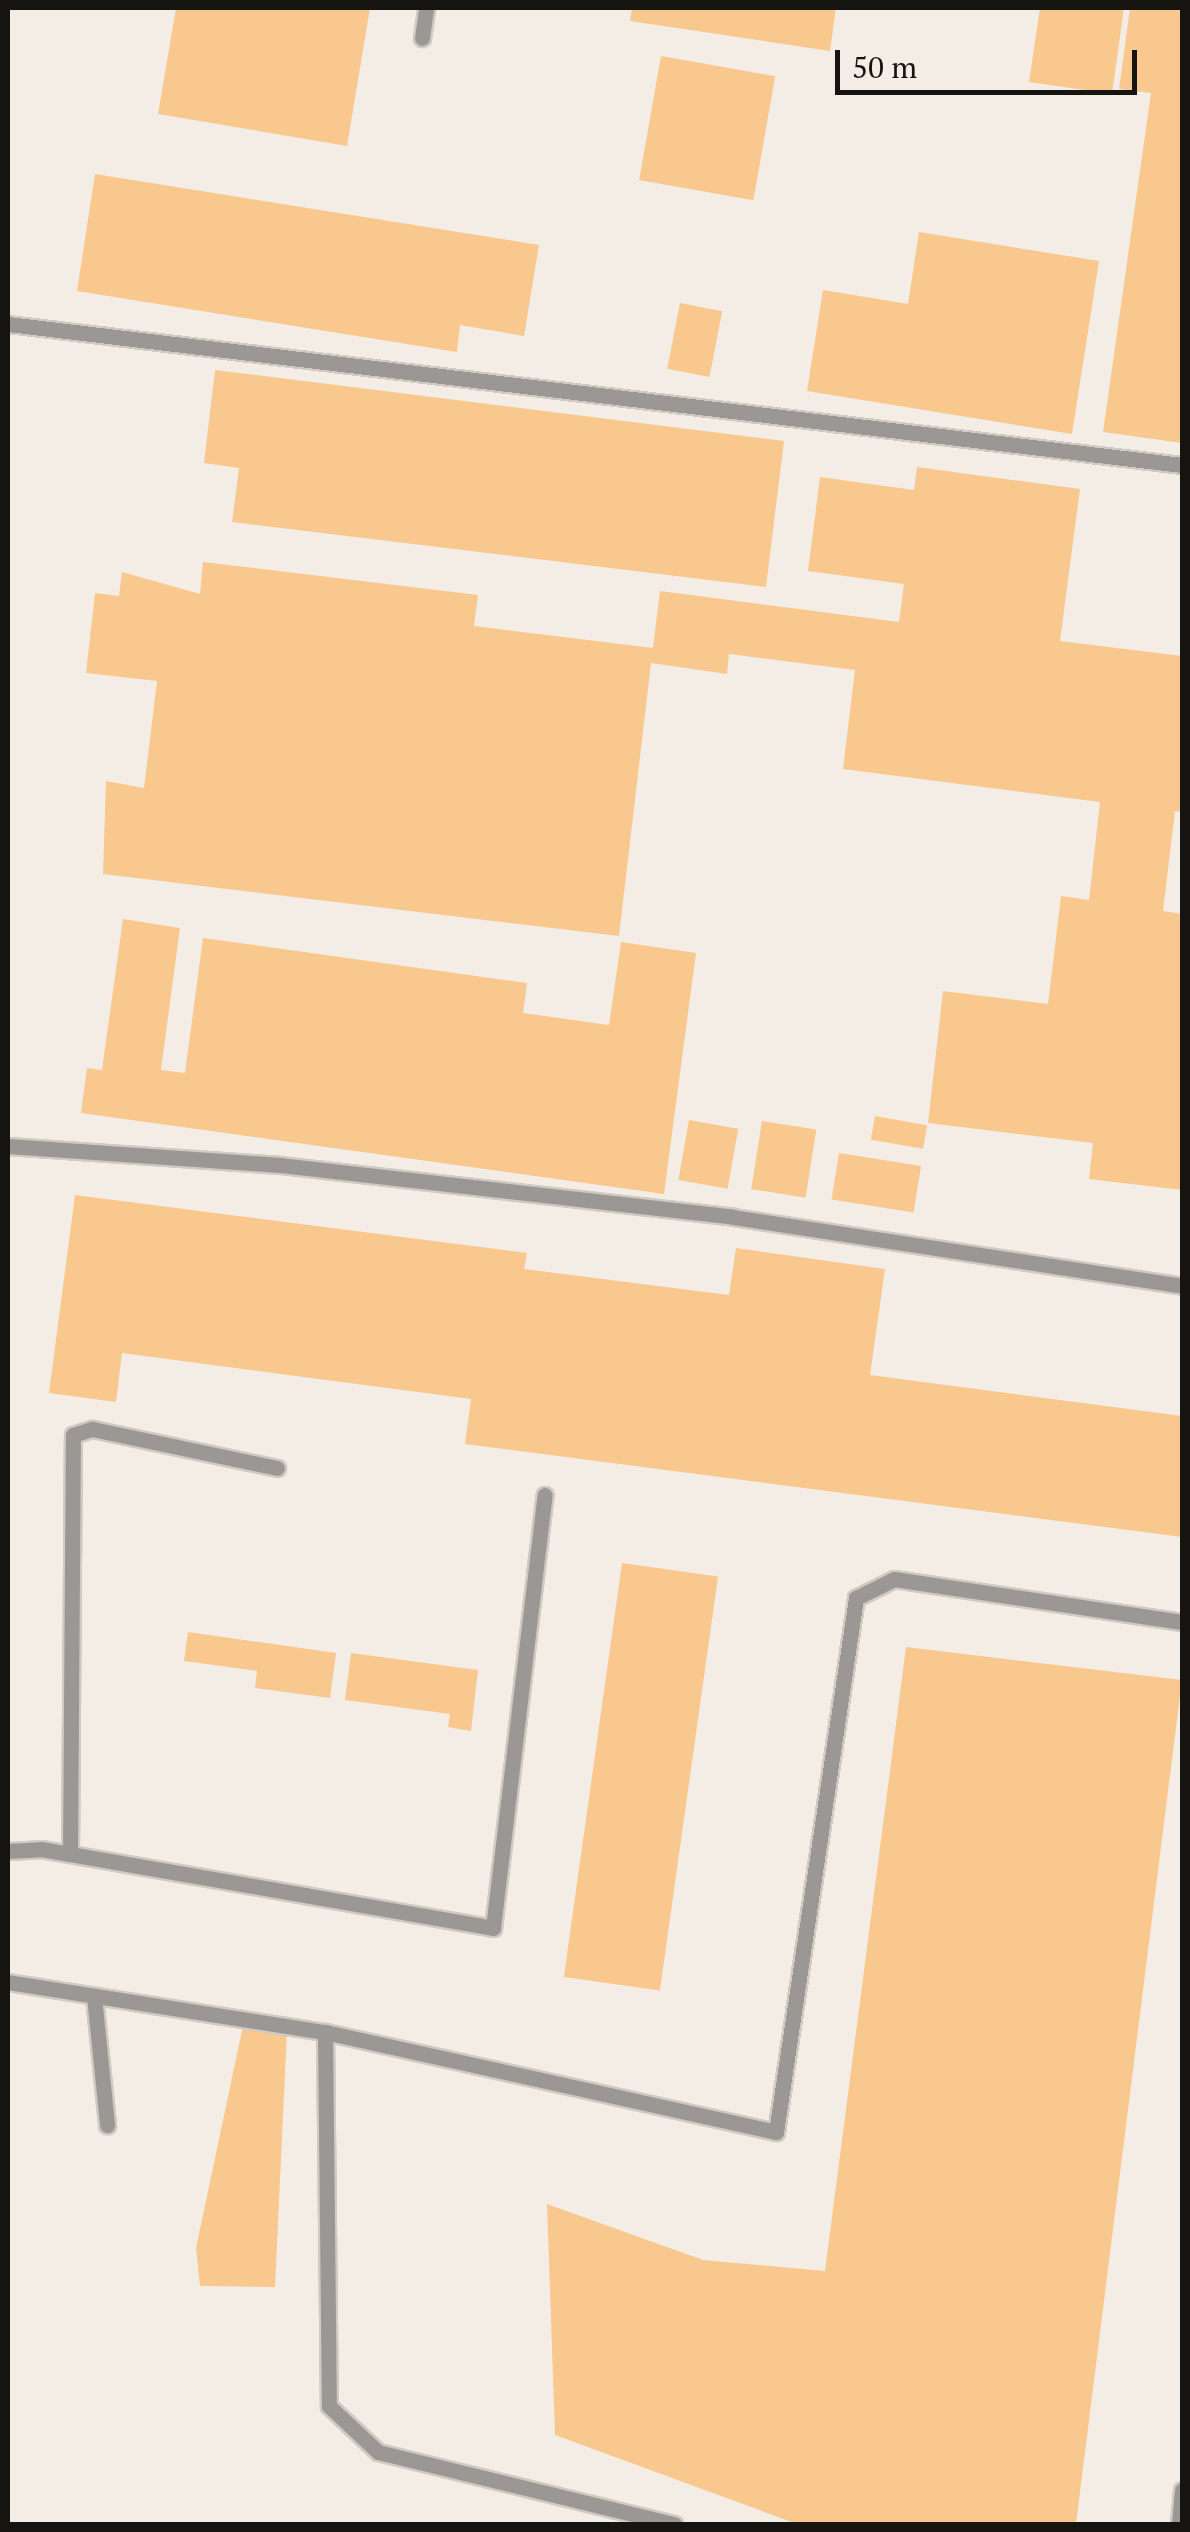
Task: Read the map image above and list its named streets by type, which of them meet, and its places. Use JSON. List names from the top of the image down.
{
  "scale_bar": "50 m"
}
